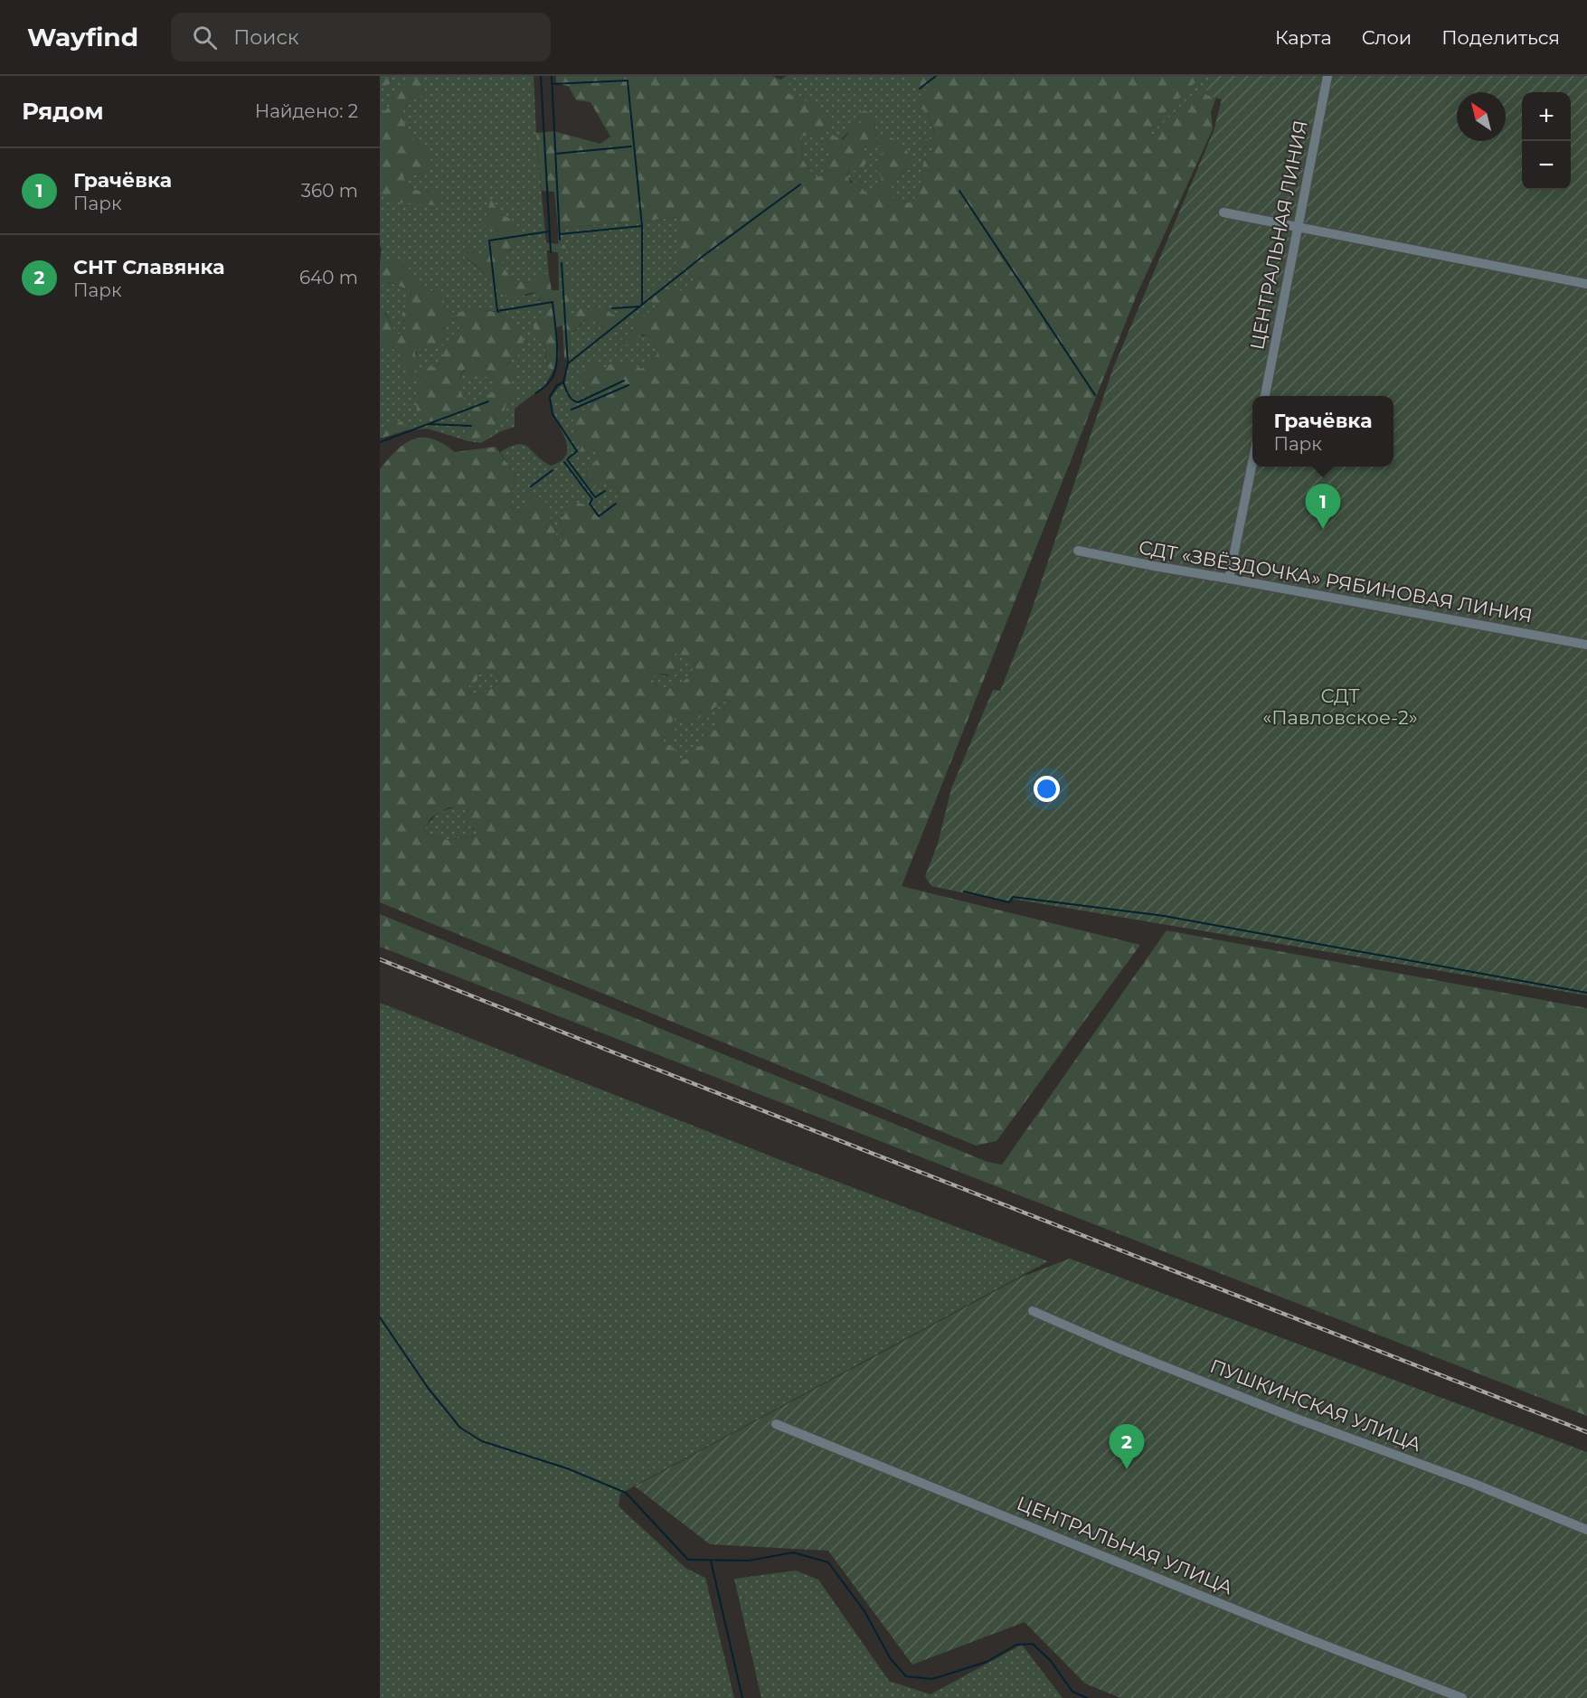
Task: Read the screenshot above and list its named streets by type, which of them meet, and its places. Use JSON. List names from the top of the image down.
{
  "streets": {
    "street": [
      "ЦЕНТРАЛЬНАЯ ЛИНИЯ",
      "СДТ «ЗВЁЗДОЧКА» РЯБИНОВАЯ ЛИНИЯ",
      "ПУШКИНСКАЯ УЛИЦА",
      "ЦЕНТРАЛЬНАЯ УЛИЦА"
    ]
  },
  "parks": ["СДТ «Павловское-2»"],
  "north": "top left",
  "page": {
    "header": "Wayfind",
    "search": "Поиск",
    "nav": ["Карта", "Слои", "Поделиться"],
    "heading": ["Рядом", "Найдено: 2"],
    "map_buttons": ["+", "−"],
    "list": [
      {
        "mark": "1",
        "name": "Грачёвка",
        "note": "Парк",
        "value": "360 m"
      },
      {
        "mark": "2",
        "name": "СНТ Славянка",
        "note": "Парк",
        "value": "640 m"
      }
    ],
    "popup": ["Грачёвка", "Парк"],
    "pins": ["1", "2"]
  }
}
